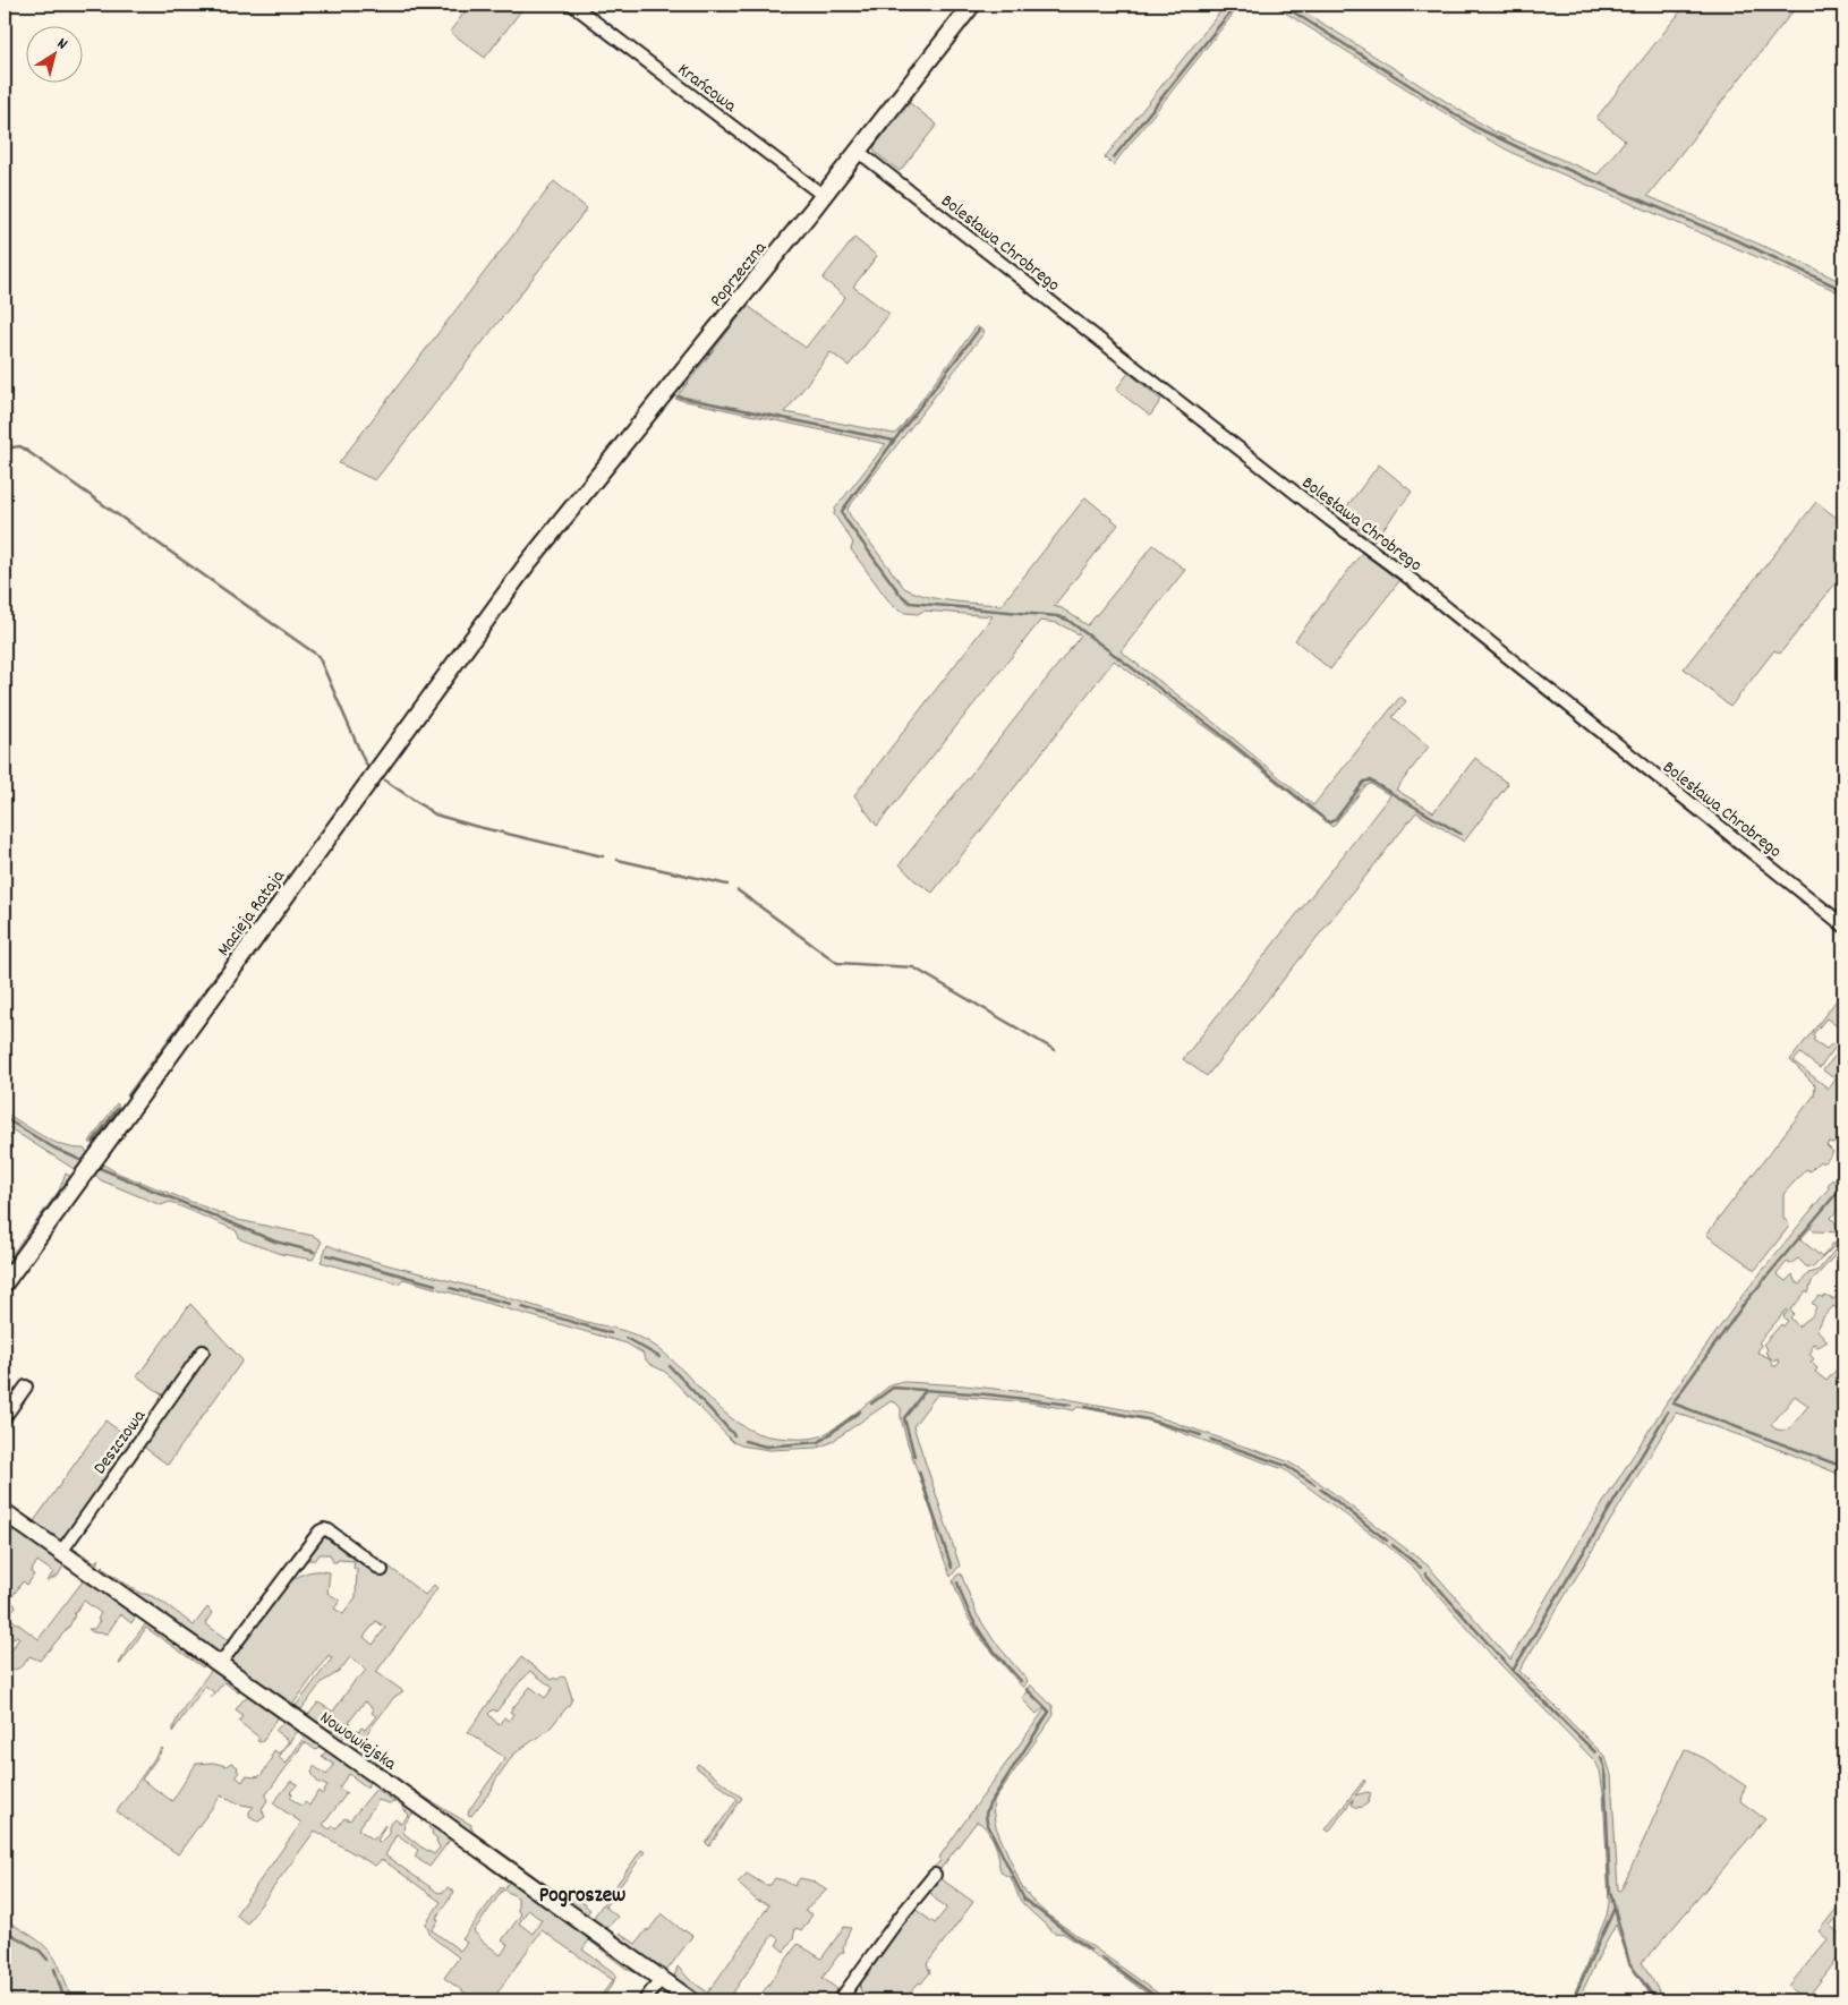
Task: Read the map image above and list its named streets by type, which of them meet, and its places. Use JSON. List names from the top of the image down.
{
  "streets": {
    "street": [
      "Krańcowa",
      "Bolesława Chrobrego",
      "Poprzeczna",
      "Macieja Rataja",
      "Deszczowa",
      "Nowowiejska"
    ]
  },
  "crossings": [
    ["Krańcowa", "Poprzeczna"],
    ["Bolesława Chrobrego", "Poprzeczna"],
    ["Poprzeczna", "Macieja Rataja"],
    ["Deszczowa", "Nowowiejska"]
  ],
  "districts": ["Pogroszew"],
  "north": "top right"
}
